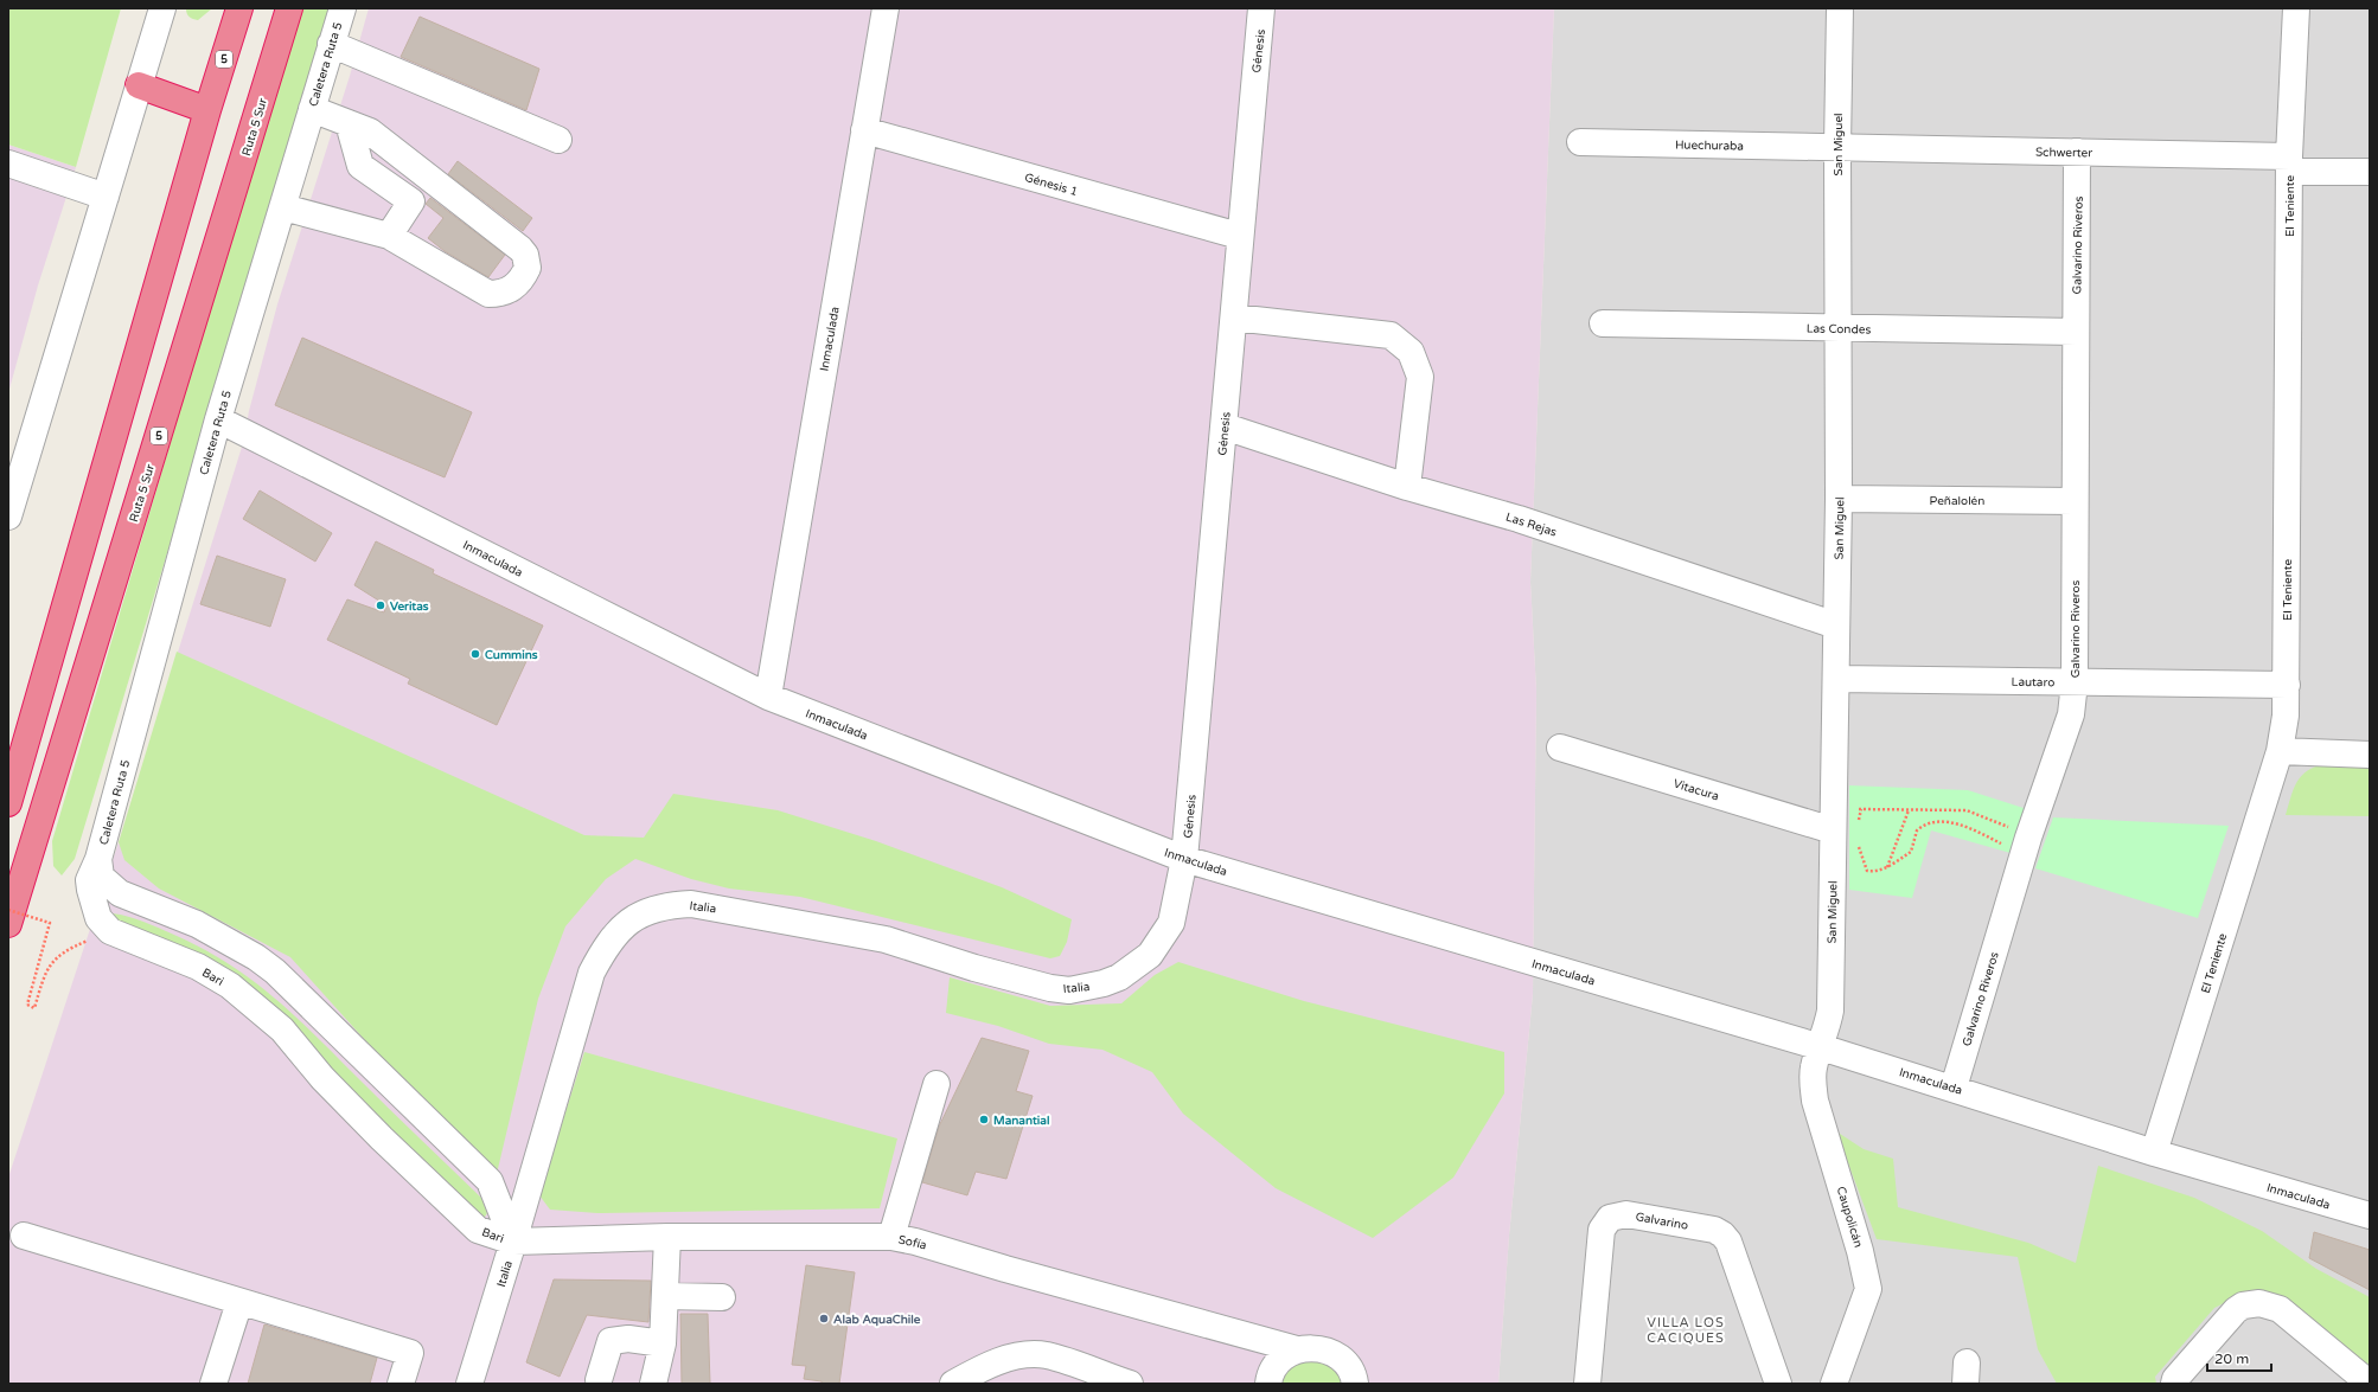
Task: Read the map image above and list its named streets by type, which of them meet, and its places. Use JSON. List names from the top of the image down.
{
  "streets": {
    "highway": ["5", "Ruta 5 Sur"],
    "street": [
      "Génesis",
      "Caletera Ruta 5",
      "Huechuraba",
      "San Miguel",
      "Schwerter",
      "Génesis 1",
      "El Teniente",
      "Galvarino Riveros",
      "Las Condes",
      "Inmaculada",
      "Peñalolén",
      "Las Rejas",
      "Lautaro",
      "Vitacura",
      "Italia",
      "Bari",
      "Caupolicán",
      "Galvarino",
      "Sofía"
    ]
  },
  "crossings": [
    ["Génesis", "Génesis 1"],
    ["Génesis", "Inmaculada"],
    ["Génesis", "Las Rejas"],
    ["Génesis", "Italia"],
    ["Caletera Ruta 5", "Inmaculada"],
    ["Caletera Ruta 5", "Bari"],
    ["Huechuraba", "San Miguel"],
    ["Huechuraba", "Schwerter"],
    ["San Miguel", "Schwerter"],
    ["San Miguel", "Las Condes"],
    ["San Miguel", "Inmaculada"],
    ["San Miguel", "Peñalolén"],
    ["San Miguel", "Las Rejas"],
    ["San Miguel", "Lautaro"],
    ["San Miguel", "Vitacura"],
    ["San Miguel", "Caupolicán"],
    ["Schwerter", "El Teniente"],
    ["Schwerter", "Galvarino Riveros"],
    ["Génesis 1", "Inmaculada"],
    ["El Teniente", "Inmaculada"],
    ["El Teniente", "Lautaro"],
    ["Galvarino Riveros", "Las Condes"],
    ["Galvarino Riveros", "Inmaculada"],
    ["Galvarino Riveros", "Peñalolén"],
    ["Galvarino Riveros", "Lautaro"],
    ["Inmaculada", "Italia"],
    ["Inmaculada", "Caupolicán"],
    ["Italia", "Bari"],
    ["Italia", "Sofía"],
    ["Bari", "Sofía"]
  ],
  "districts": ["VILLA LOS CACIQUES"],
  "places": [
    "Veritas",
    "Cummins",
    "Manantial",
    "Alab AquaChile"
  ],
  "scale_bar": "20 m"
}
